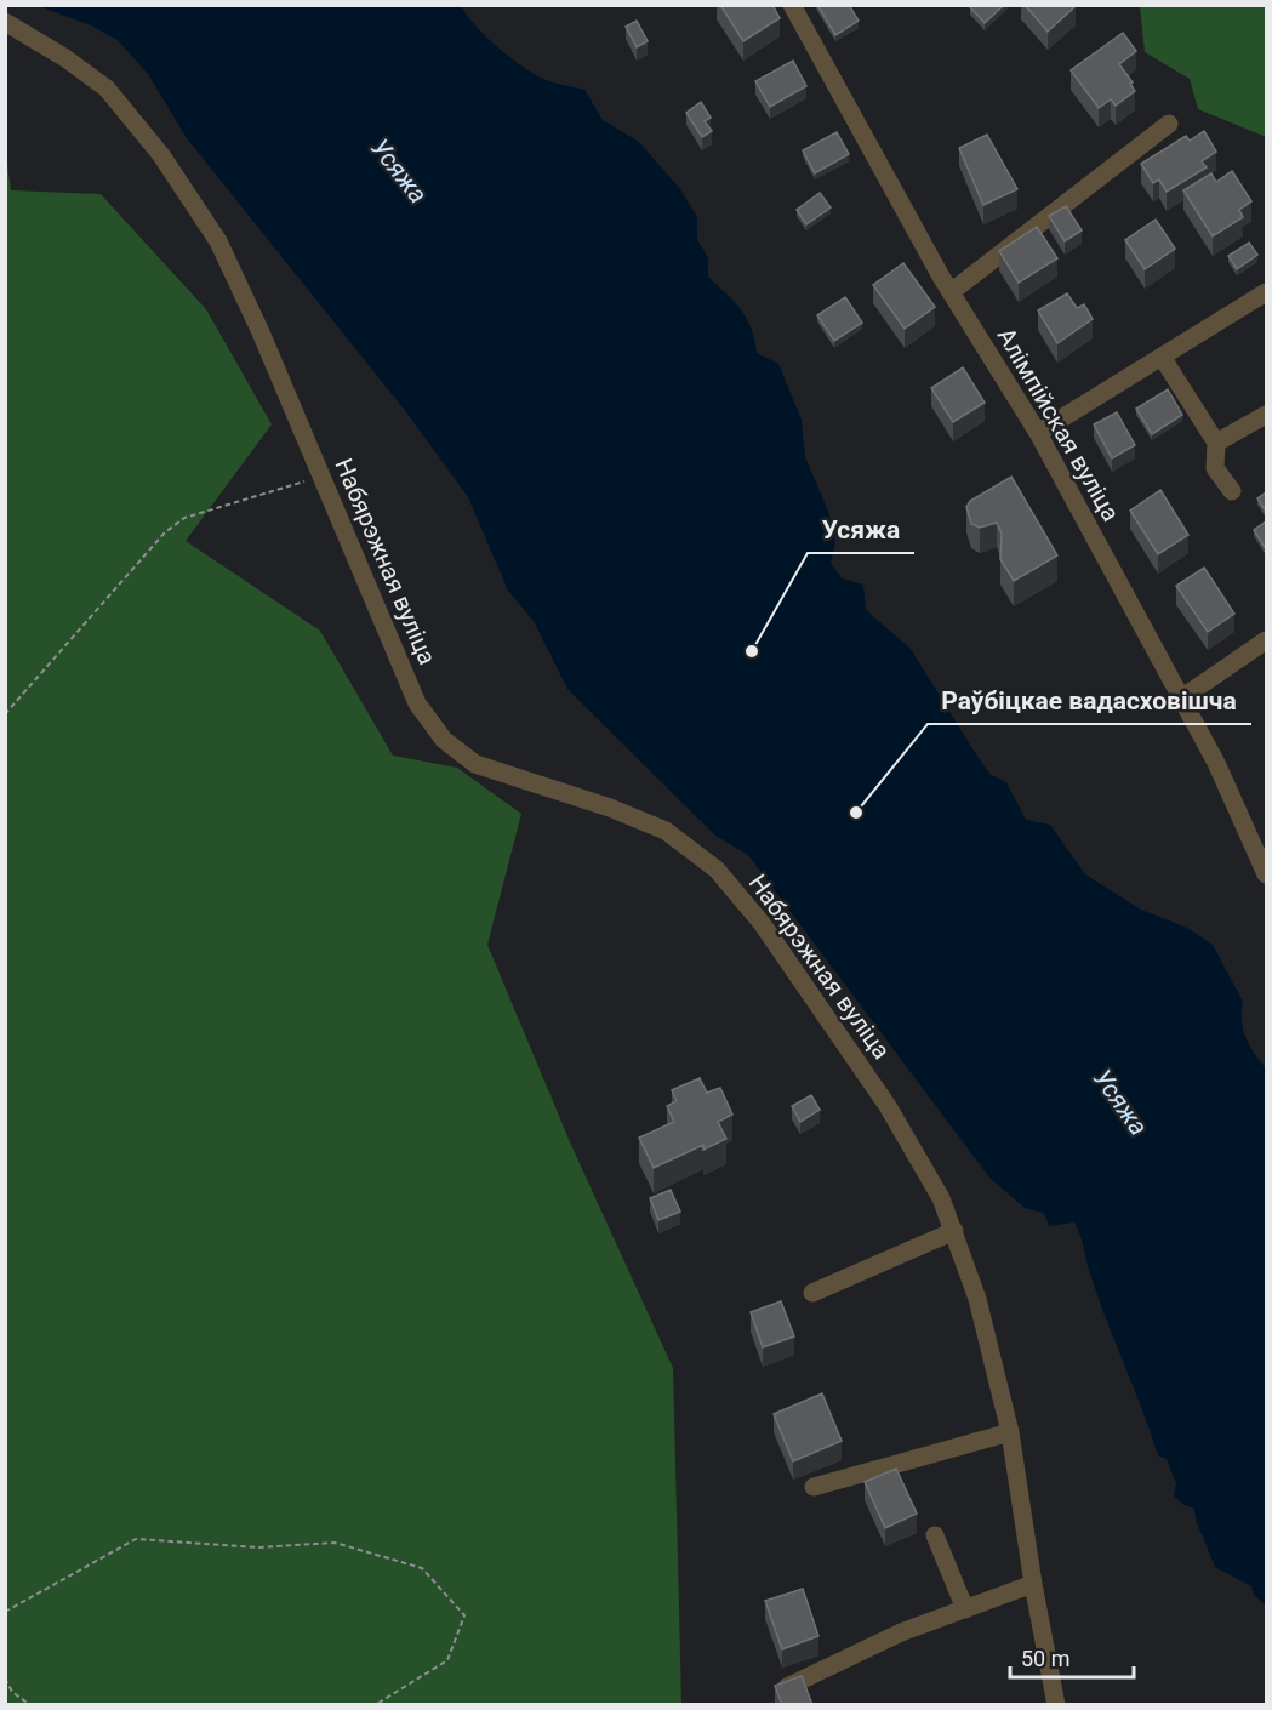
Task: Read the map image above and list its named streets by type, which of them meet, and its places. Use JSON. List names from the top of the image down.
{
  "streets": {
    "street": ["Алімпійская вуліца", "Набярэжная вуліца"]
  },
  "water": ["Усяжа"],
  "places": ["Усяжа", "Раўбіцкае вадасховішча"],
  "scale_bar": "50 m"
}
